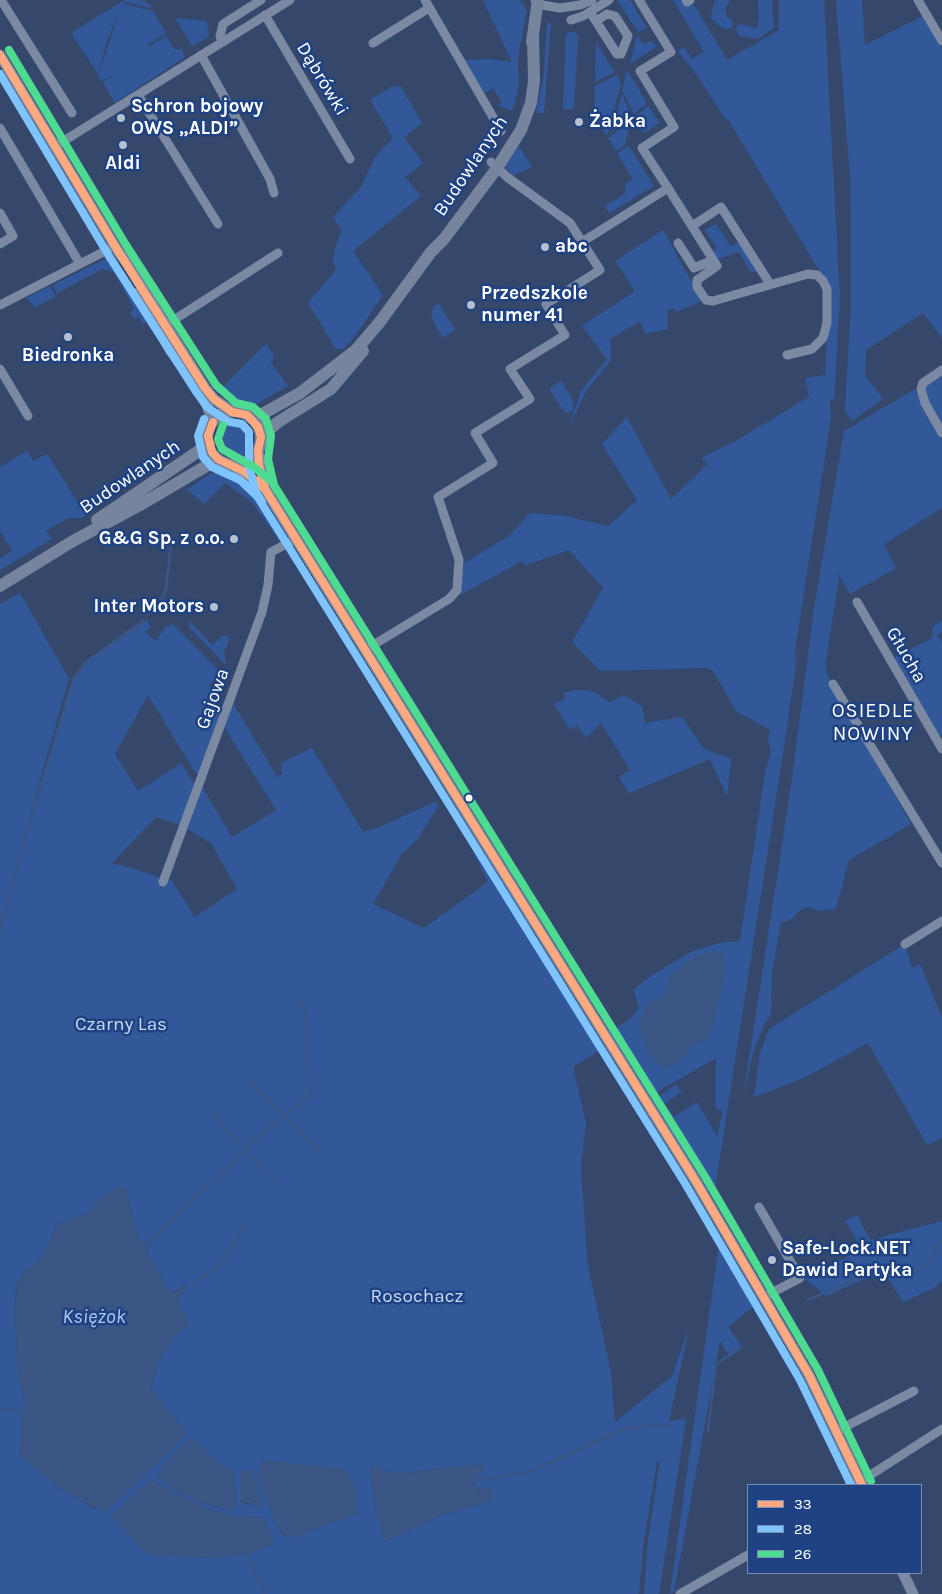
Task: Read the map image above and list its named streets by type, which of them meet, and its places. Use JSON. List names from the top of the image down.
{
  "streets": {
    "main road": ["Budowlanych"],
    "street": ["Dąbrówki", "Głucha", "Gajowa"]
  },
  "districts": ["OSIEDLE NOWINY"],
  "water": ["Księżok"],
  "parks": ["Czarny Las", "Rosochacz"],
  "places": [
    "Schron bojowy OWS „ALDI”",
    "Żabka",
    "Aldi",
    "abc",
    "Przedszkole numer 41",
    "Biedronka",
    "G&G Sp. z o.o.",
    "Inter Motors",
    "Safe-Lock.NET Dawid Partyka"
  ],
  "lines": ["transit line 26", "transit line 33", "transit line 28"],
  "legend": ["33", "28", "26"]
}
